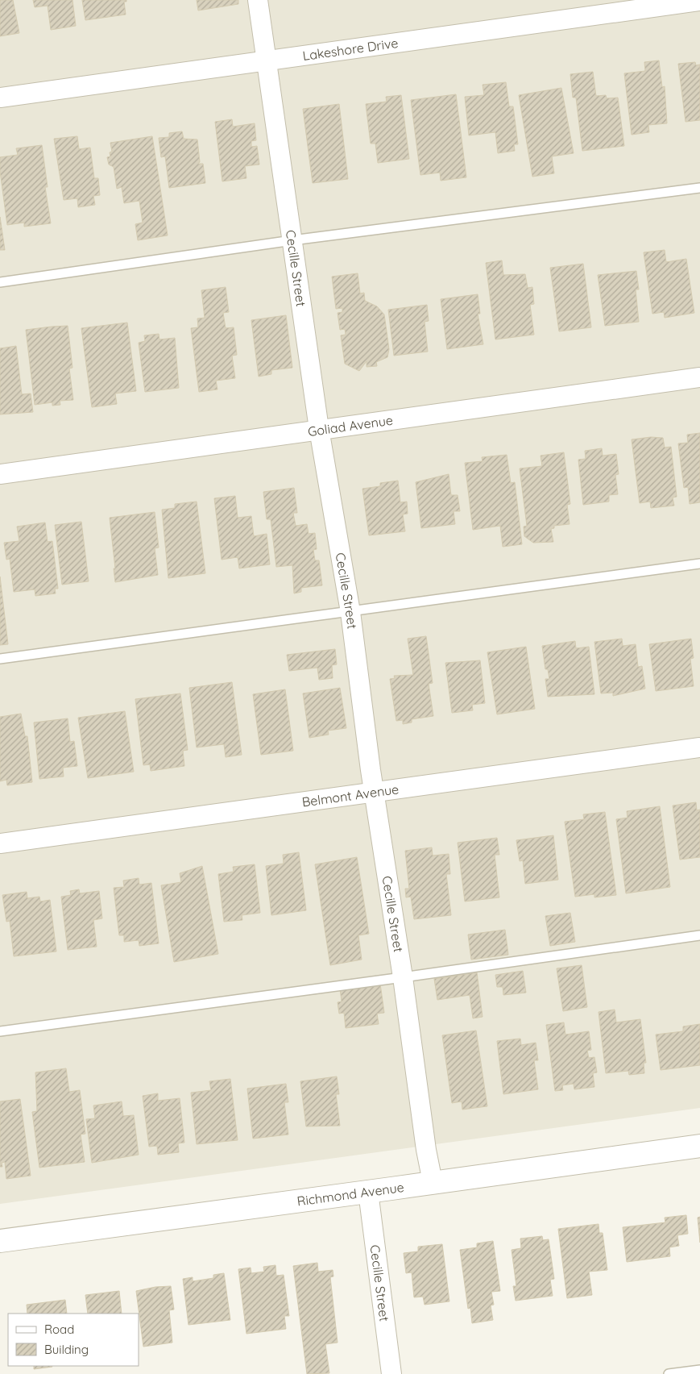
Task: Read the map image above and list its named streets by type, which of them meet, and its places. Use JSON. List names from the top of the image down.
{
  "streets": {
    "street": [
      "Lakeshore Drive",
      "Cecille Street",
      "Goliad Avenue",
      "Belmont Avenue",
      "Richmond Avenue"
    ]
  },
  "crossings": [
    ["Lakeshore Drive", "Cecille Street"],
    ["Cecille Street", "Goliad Avenue"],
    ["Cecille Street", "Belmont Avenue"],
    ["Cecille Street", "Richmond Avenue"]
  ],
  "legend": ["Road", "Building"]
}
